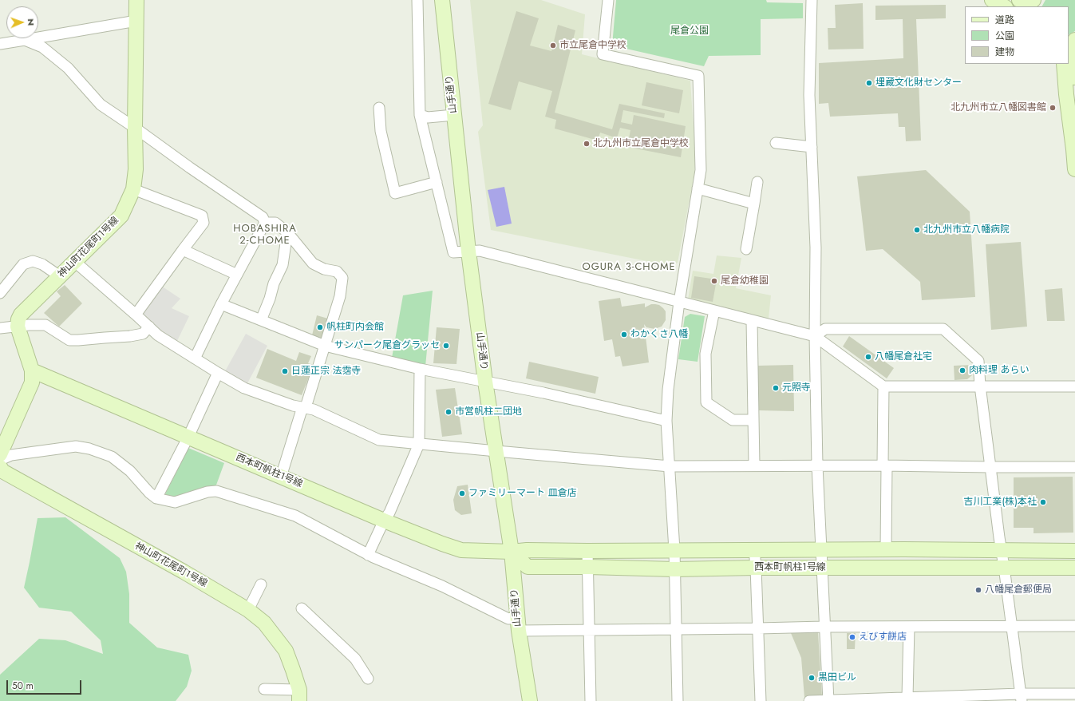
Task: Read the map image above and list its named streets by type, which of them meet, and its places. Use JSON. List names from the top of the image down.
{
  "streets": {
    "street": ["山手通り", "神山町花尾町1号線", "西本町帆柱1号線"]
  },
  "crossings": [
    ["山手通り", "西本町帆柱1号線"]
  ],
  "districts": ["HOBASHIRA 2-CHOME", "OGURA 3-CHOME"],
  "parks": ["尾倉公園"],
  "places": [
    "市立尾倉中学校",
    "埋蔵文化財センター",
    "北九州市立八幡図書館",
    "北九州市立尾倉中学校",
    "北九州市立八幡病院",
    "尾倉幼稚園",
    "帆柱町内会館",
    "わかくさ八幡",
    "サンパーク尾倉グラッセ",
    "八幡尾倉社宅",
    "肉料理 あらい",
    "日蓮正宗 法霑寺",
    "元照寺",
    "市営帆柱二団地",
    "ファミリーマート 皿倉店",
    "吉川工業(株)本社",
    "八幡尾倉郵便局",
    "えびす餅店",
    "黒田ビル"
  ],
  "legend": ["道路", "公園", "建物"],
  "scale_bar": "50 m",
  "north": "right"
}
